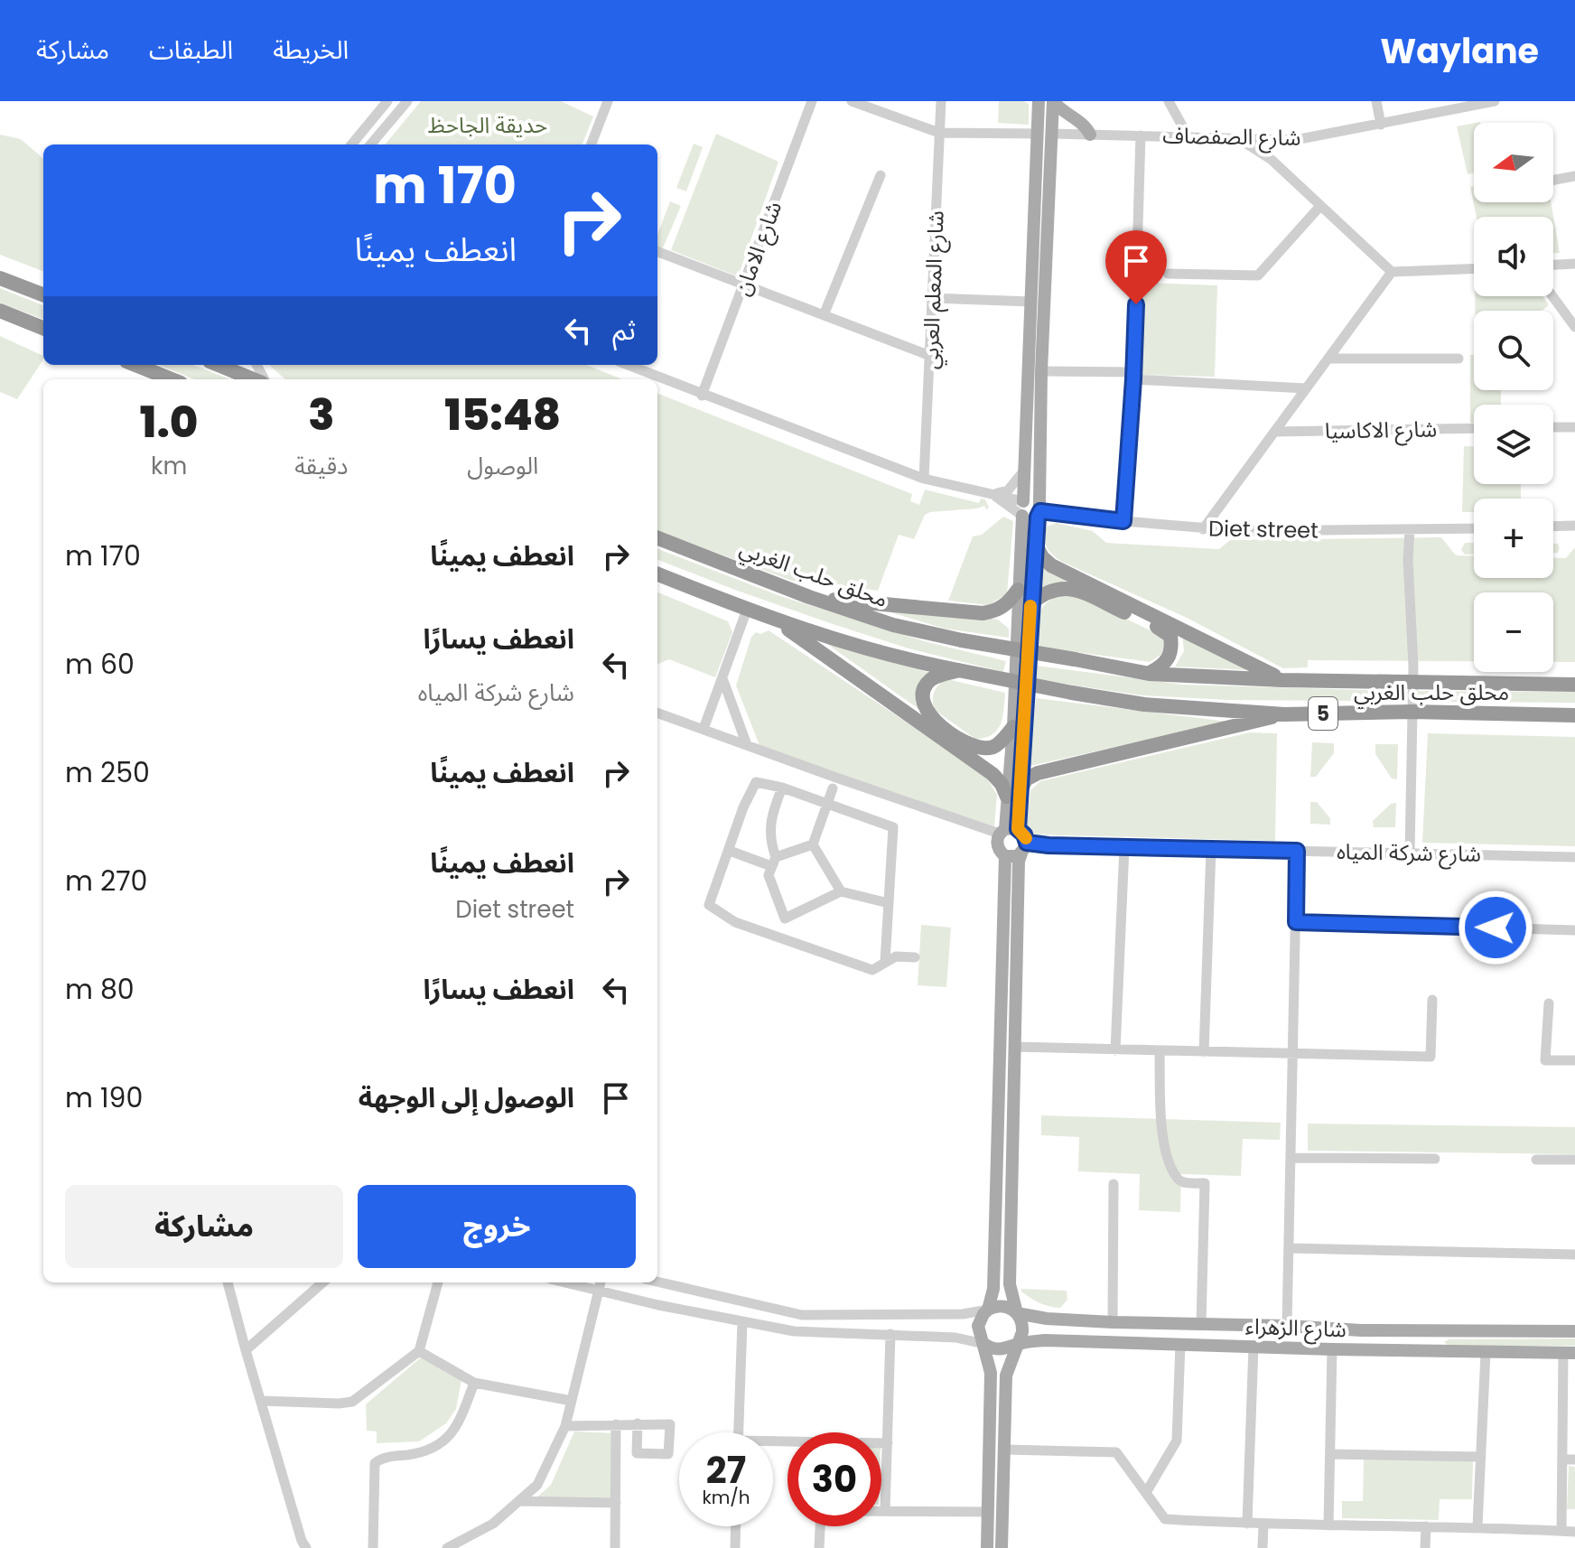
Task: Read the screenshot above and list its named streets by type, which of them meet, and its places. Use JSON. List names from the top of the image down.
{
  "streets": {
    "highway": ["محلق حلب الغربي", "5"],
    "main road": ["شارع الزهراء"],
    "street": [
      "شارع الصفصاف",
      "شارع الامان",
      "شارع المعلم العربي",
      "شارع الاكاسيا",
      "Diet street",
      "شارع شركة المياه"
    ]
  },
  "crossings": [
    ["محلق حلب الغربي", "5"]
  ],
  "parks": ["حديقة الجاحظ"],
  "north": "left",
  "page": {
    "header": "Waylane",
    "nav": ["الخريطة", "الطبقات", "مشاركة"],
    "map_buttons": ["+", "−"],
    "turn": ["170 m", "انعطف يمينًا"],
    "then": "ثم",
    "eta": [
      "15:48",
      "الوصول",
      "3",
      "دقيقة",
      "1.0",
      "km"
    ],
    "list": [
      {
        "name": "انعطف يمينًا",
        "value": "170 m"
      },
      {
        "name": "انعطف يسارًا",
        "note": "شارع شركة المياه",
        "value": "60 m"
      },
      {
        "name": "انعطف يمينًا",
        "value": "250 m"
      },
      {
        "name": "انعطف يمينًا",
        "note": "Diet street",
        "value": "270 m"
      },
      {
        "name": "انعطف يسارًا",
        "value": "80 m"
      },
      {
        "name": "الوصول إلى الوجهة",
        "value": "190 m"
      }
    ],
    "buttons": ["خروج", "مشاركة"],
    "speed": "27 km/h",
    "limit": "30"
  }
}
